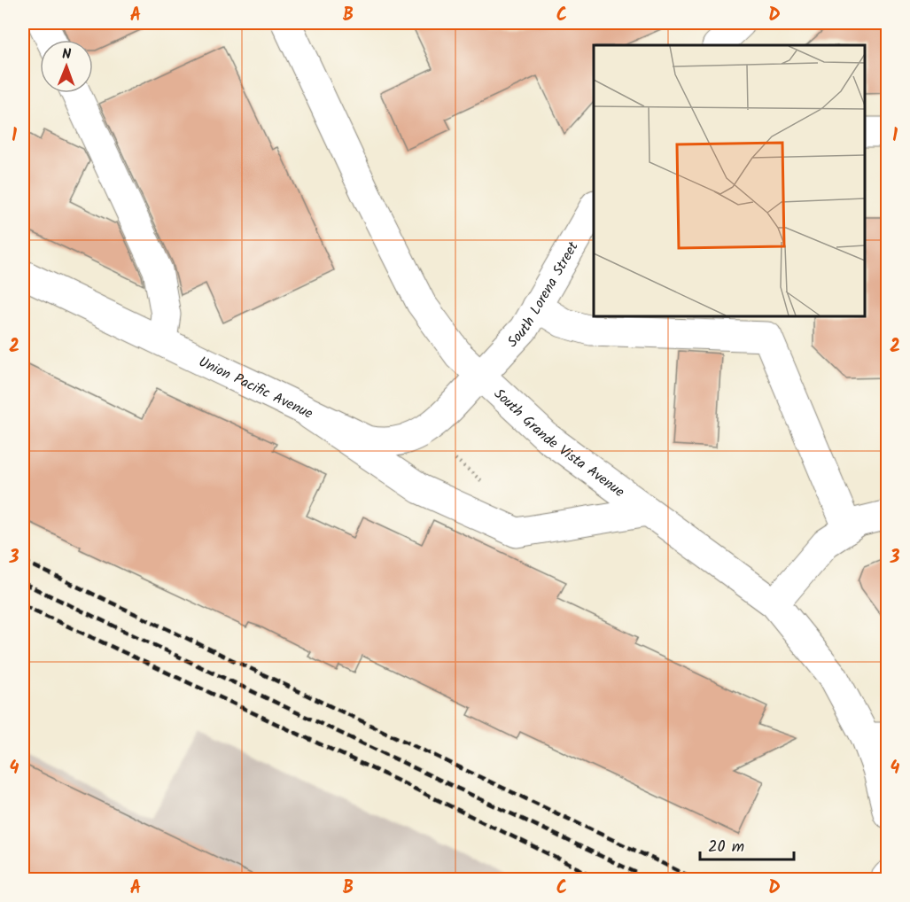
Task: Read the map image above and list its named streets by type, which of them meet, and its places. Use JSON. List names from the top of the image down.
{
  "streets": {
    "main road": ["South Lorena Street", "Union Pacific Avenue", "South Grande Vista Avenue"]
  },
  "crossings": [
    ["South Lorena Street", "Union Pacific Avenue"],
    ["South Lorena Street", "South Grande Vista Avenue"],
    ["Union Pacific Avenue", "South Grande Vista Avenue"]
  ],
  "scale_bar": "20 m",
  "north": "top",
  "grid": {
    "columns": [
      "A",
      "B",
      "C",
      "D"
    ],
    "rows": [
      "1",
      "2",
      "3",
      "4"
    ]
  }
}
